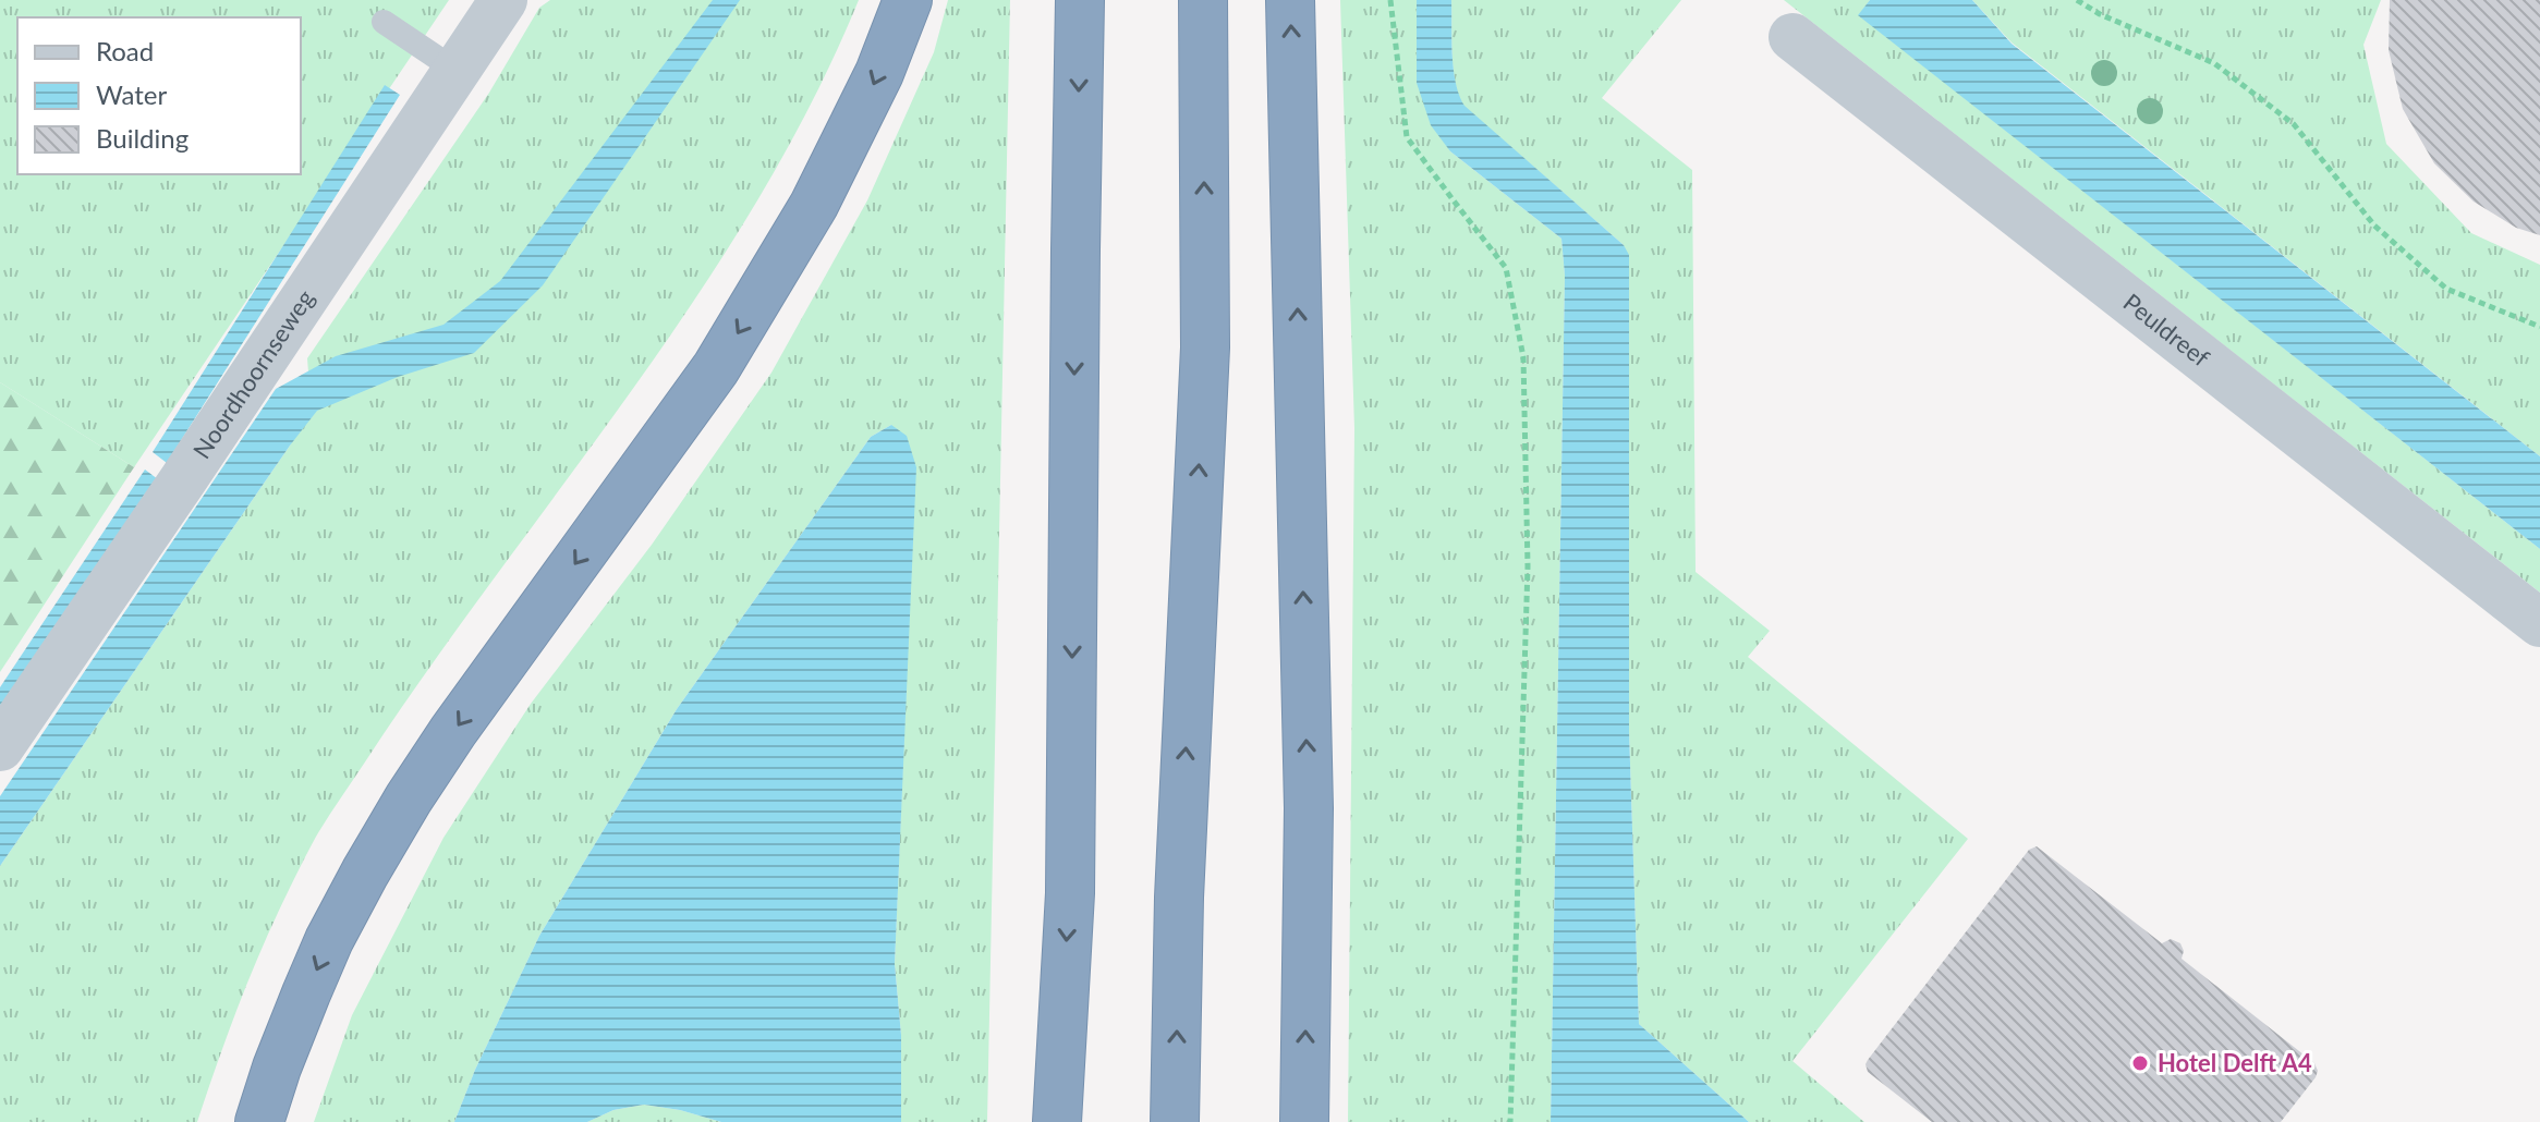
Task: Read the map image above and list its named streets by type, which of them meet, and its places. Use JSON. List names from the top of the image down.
{
  "streets": {
    "street": ["Peuldreef", "Noordhoornseweg"]
  },
  "places": ["Hotel Delft A4"],
  "legend": ["Road", "Water", "Building"]
}
